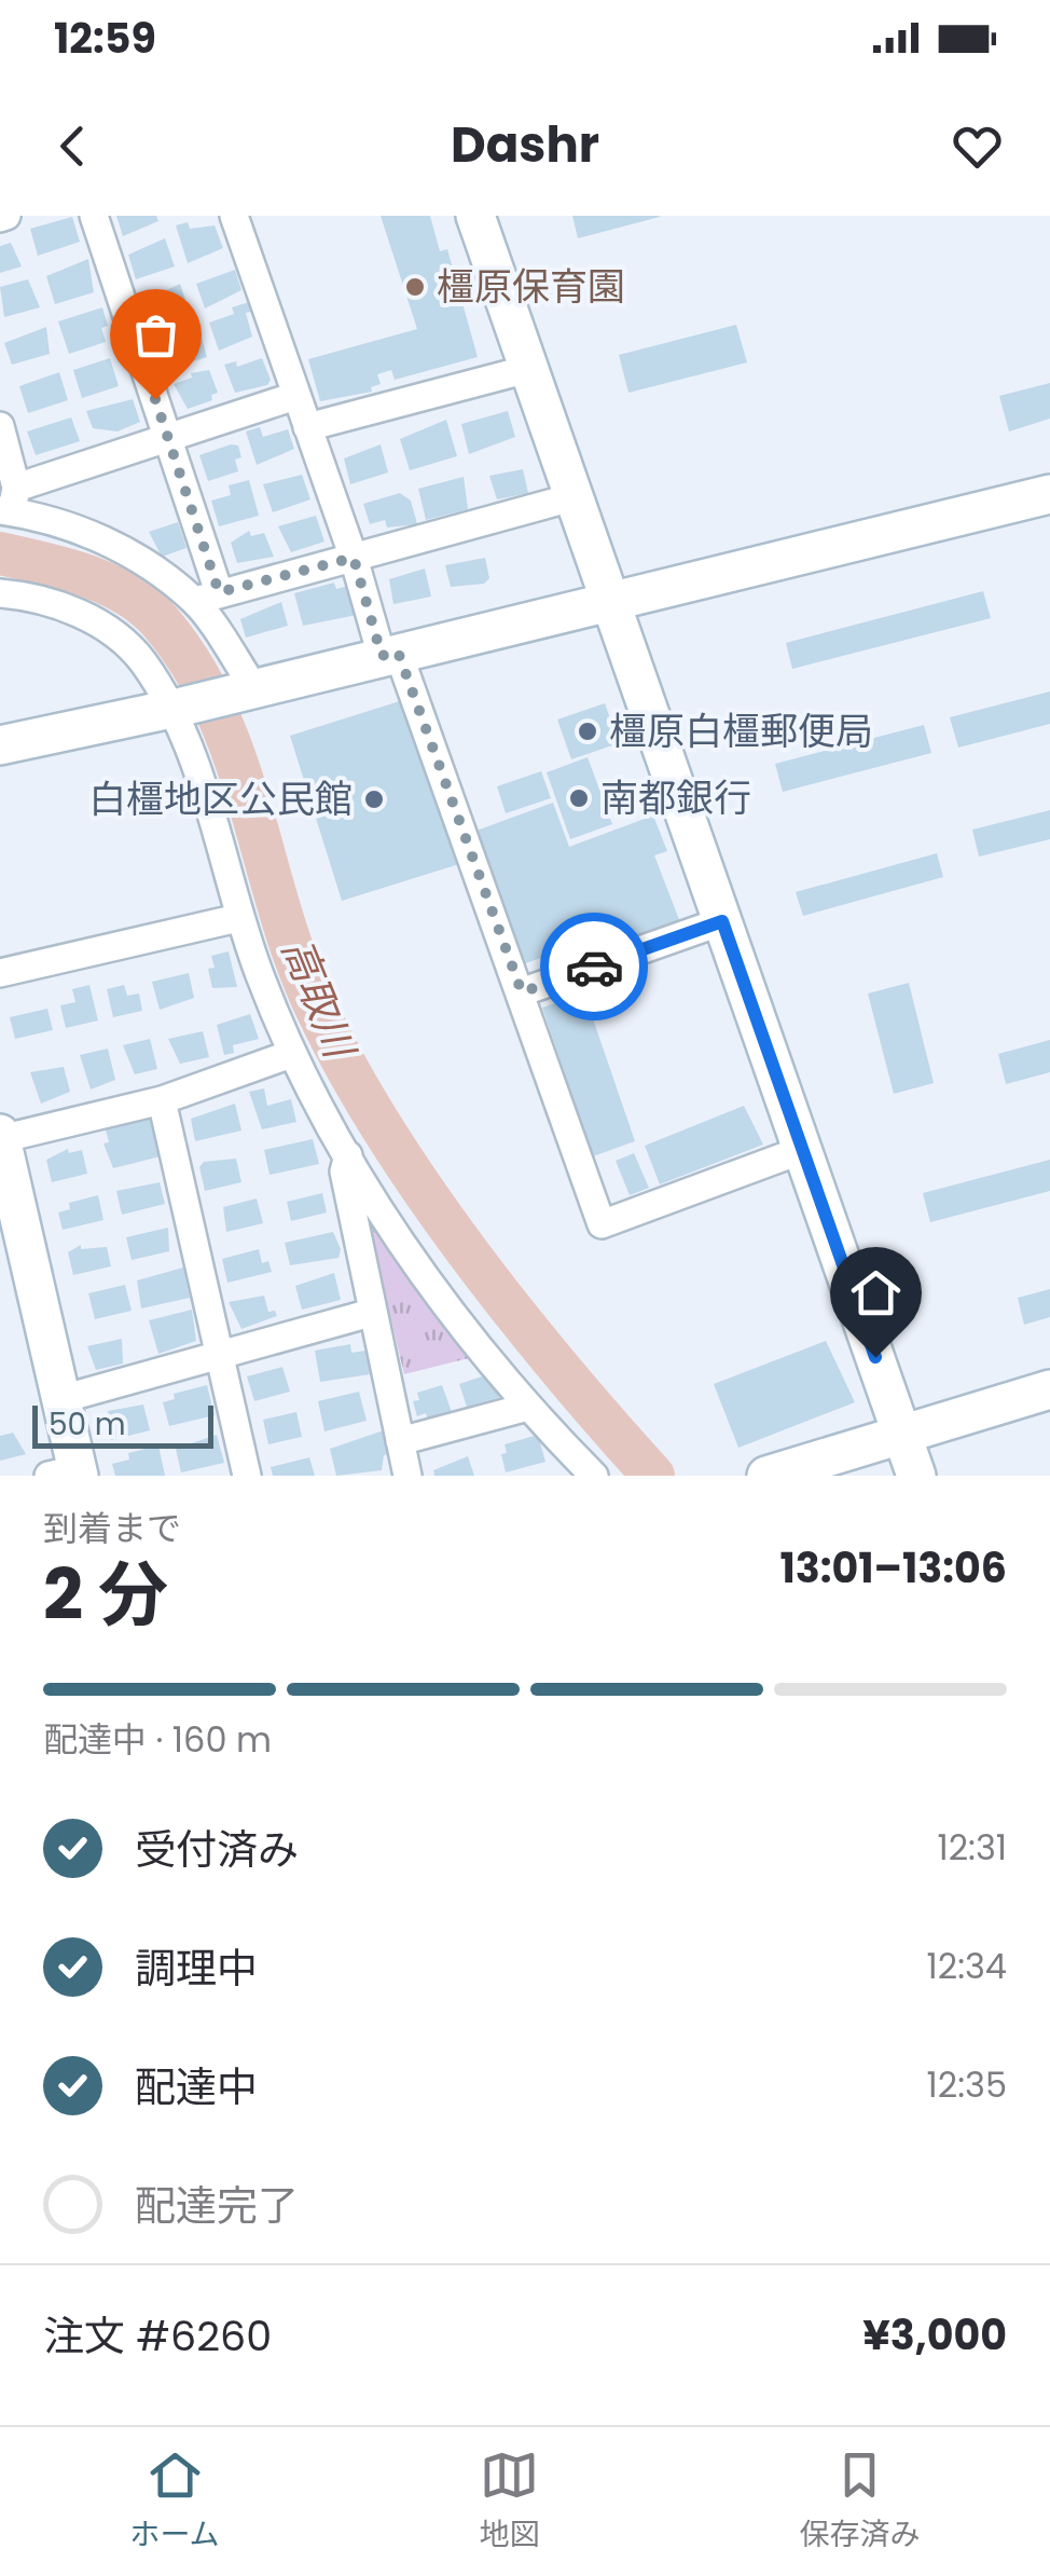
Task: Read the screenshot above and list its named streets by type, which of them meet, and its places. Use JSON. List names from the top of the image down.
{
  "water": ["高取川"],
  "places": [
    "橿原保育園",
    "橿原白橿郵便局",
    "南都銀行",
    "白橿地区公民館"
  ],
  "scale_bar": "50 m",
  "page": {
    "status": "12:59",
    "header": "Dashr",
    "scale": "50 m",
    "heading": ["2 分", "到着まで", "13:01–13:06"],
    "panel": ["注文 #6260", "¥3,000"],
    "bar": "配達中 · 160 m",
    "list": [
      ["受付済み", "12:31"],
      ["調理中", "12:34"],
      ["配達中", "12:35"],
      "配達完了"
    ],
    "tabs": ["ホーム", "地図", "保存済み"]
  }
}
